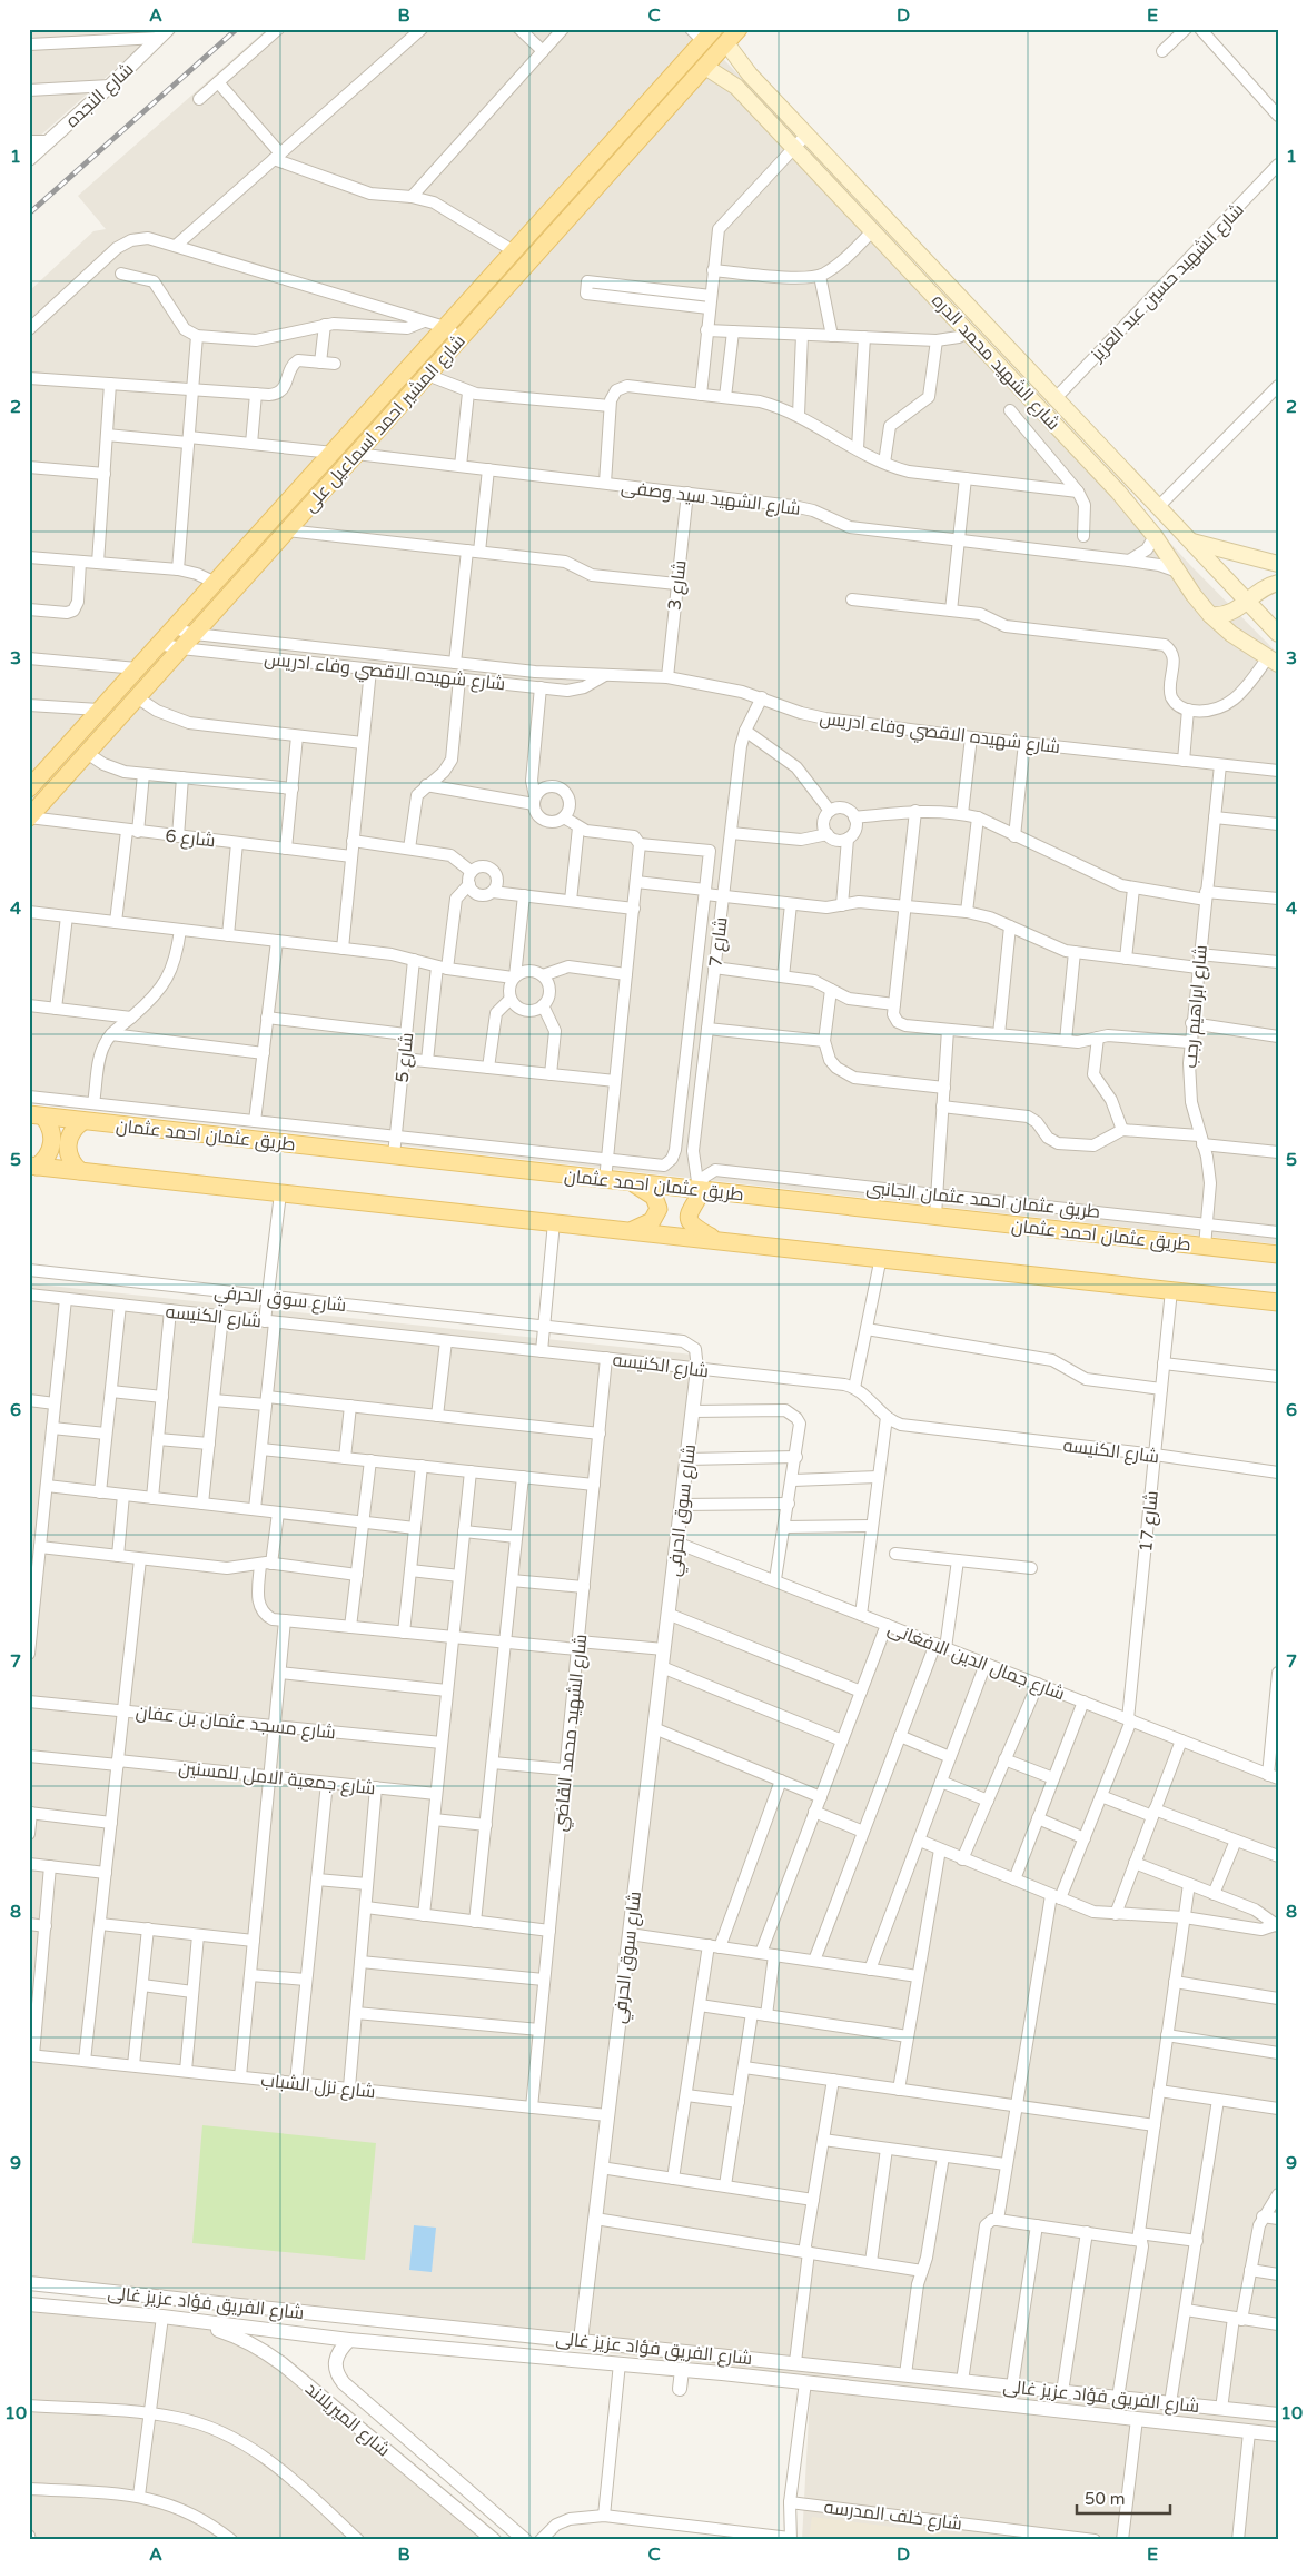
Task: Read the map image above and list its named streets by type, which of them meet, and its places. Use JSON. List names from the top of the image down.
{
  "streets": {
    "main road": ["شارع الشهيد محمد الدره", "شارع المشير احمد اسماعيل على", "طريق عثمان احمد عثمان"],
    "street": [
      "شارع النجده",
      "شارع الشهيد حسين عبد العزيز",
      "شارع الشهيد سيد وصفى",
      "شارع 3",
      "شارع شهيده الاقصي وفاء ادريس",
      "شارع 6",
      "شارع 7",
      "شارع ابراهيم رجب",
      "شارع 5",
      "طريق عثمان احمد عثمان الجانبى",
      "شارع سوق الحرفي",
      "شارع الكنيسه",
      "شارع 17",
      "شارع جمال الدين الافغانى",
      "شارع مسجد عثمان بن عفان",
      "شارع الشهيد محمد القاضي",
      "شارع جمعية الامل للمسنين",
      "شارع نزل الشباب",
      "شارع الفريق فؤاد عزيز غالى",
      "شارع الميريلاند",
      "شارع خلف المدرسه"
    ]
  },
  "crossings": [
    ["شارع الشهيد حسين عبد العزيز", "شارع الشهيد محمد الدره"],
    ["شارع الشهيد محمد الدره", "شارع المشير احمد اسماعيل على"],
    ["شارع الشهيد محمد الدره", "شارع الشهيد سيد وصفى"],
    ["شارع المشير احمد اسماعيل على", "شارع الشهيد سيد وصفى"],
    ["شارع المشير احمد اسماعيل على", "شارع شهيده الاقصي وفاء ادريس"],
    ["شارع المشير احمد اسماعيل على", "شارع 6"],
    ["شارع الشهيد سيد وصفى", "شارع 3"],
    ["شارع 3", "شارع شهيده الاقصي وفاء ادريس"],
    ["شارع شهيده الاقصي وفاء ادريس", "شارع 7"],
    ["شارع شهيده الاقصي وفاء ادريس", "شارع ابراهيم رجب"],
    ["شارع 7", "طريق عثمان احمد عثمان"],
    ["شارع 7", "طريق عثمان احمد عثمان الجانبى"],
    ["شارع ابراهيم رجب", "طريق عثمان احمد عثمان"],
    ["شارع ابراهيم رجب", "طريق عثمان احمد عثمان الجانبى"],
    ["شارع 5", "طريق عثمان احمد عثمان"],
    ["طريق عثمان احمد عثمان", "طريق عثمان احمد عثمان الجانبى"],
    ["شارع سوق الحرفي", "شارع الكنيسه"],
    ["شارع سوق الحرفي", "شارع جمال الدين الافغانى"],
    ["شارع سوق الحرفي", "شارع نزل الشباب"],
    ["شارع سوق الحرفي", "شارع الفريق فؤاد عزيز غالى"],
    ["شارع الكنيسه", "شارع 17"],
    ["شارع الكنيسه", "شارع الشهيد محمد القاضي"],
    ["شارع 17", "شارع جمال الدين الافغانى"],
    ["شارع الشهيد محمد القاضي", "شارع نزل الشباب"],
    ["شارع الفريق فؤاد عزيز غالى", "شارع الميريلاند"]
  ],
  "scale_bar": "50 m",
  "grid": {
    "columns": [
      "A",
      "B",
      "C",
      "D",
      "E"
    ],
    "rows": [
      "1",
      "2",
      "3",
      "4",
      "5",
      "6",
      "7",
      "8",
      "9",
      "10"
    ]
  }
}
